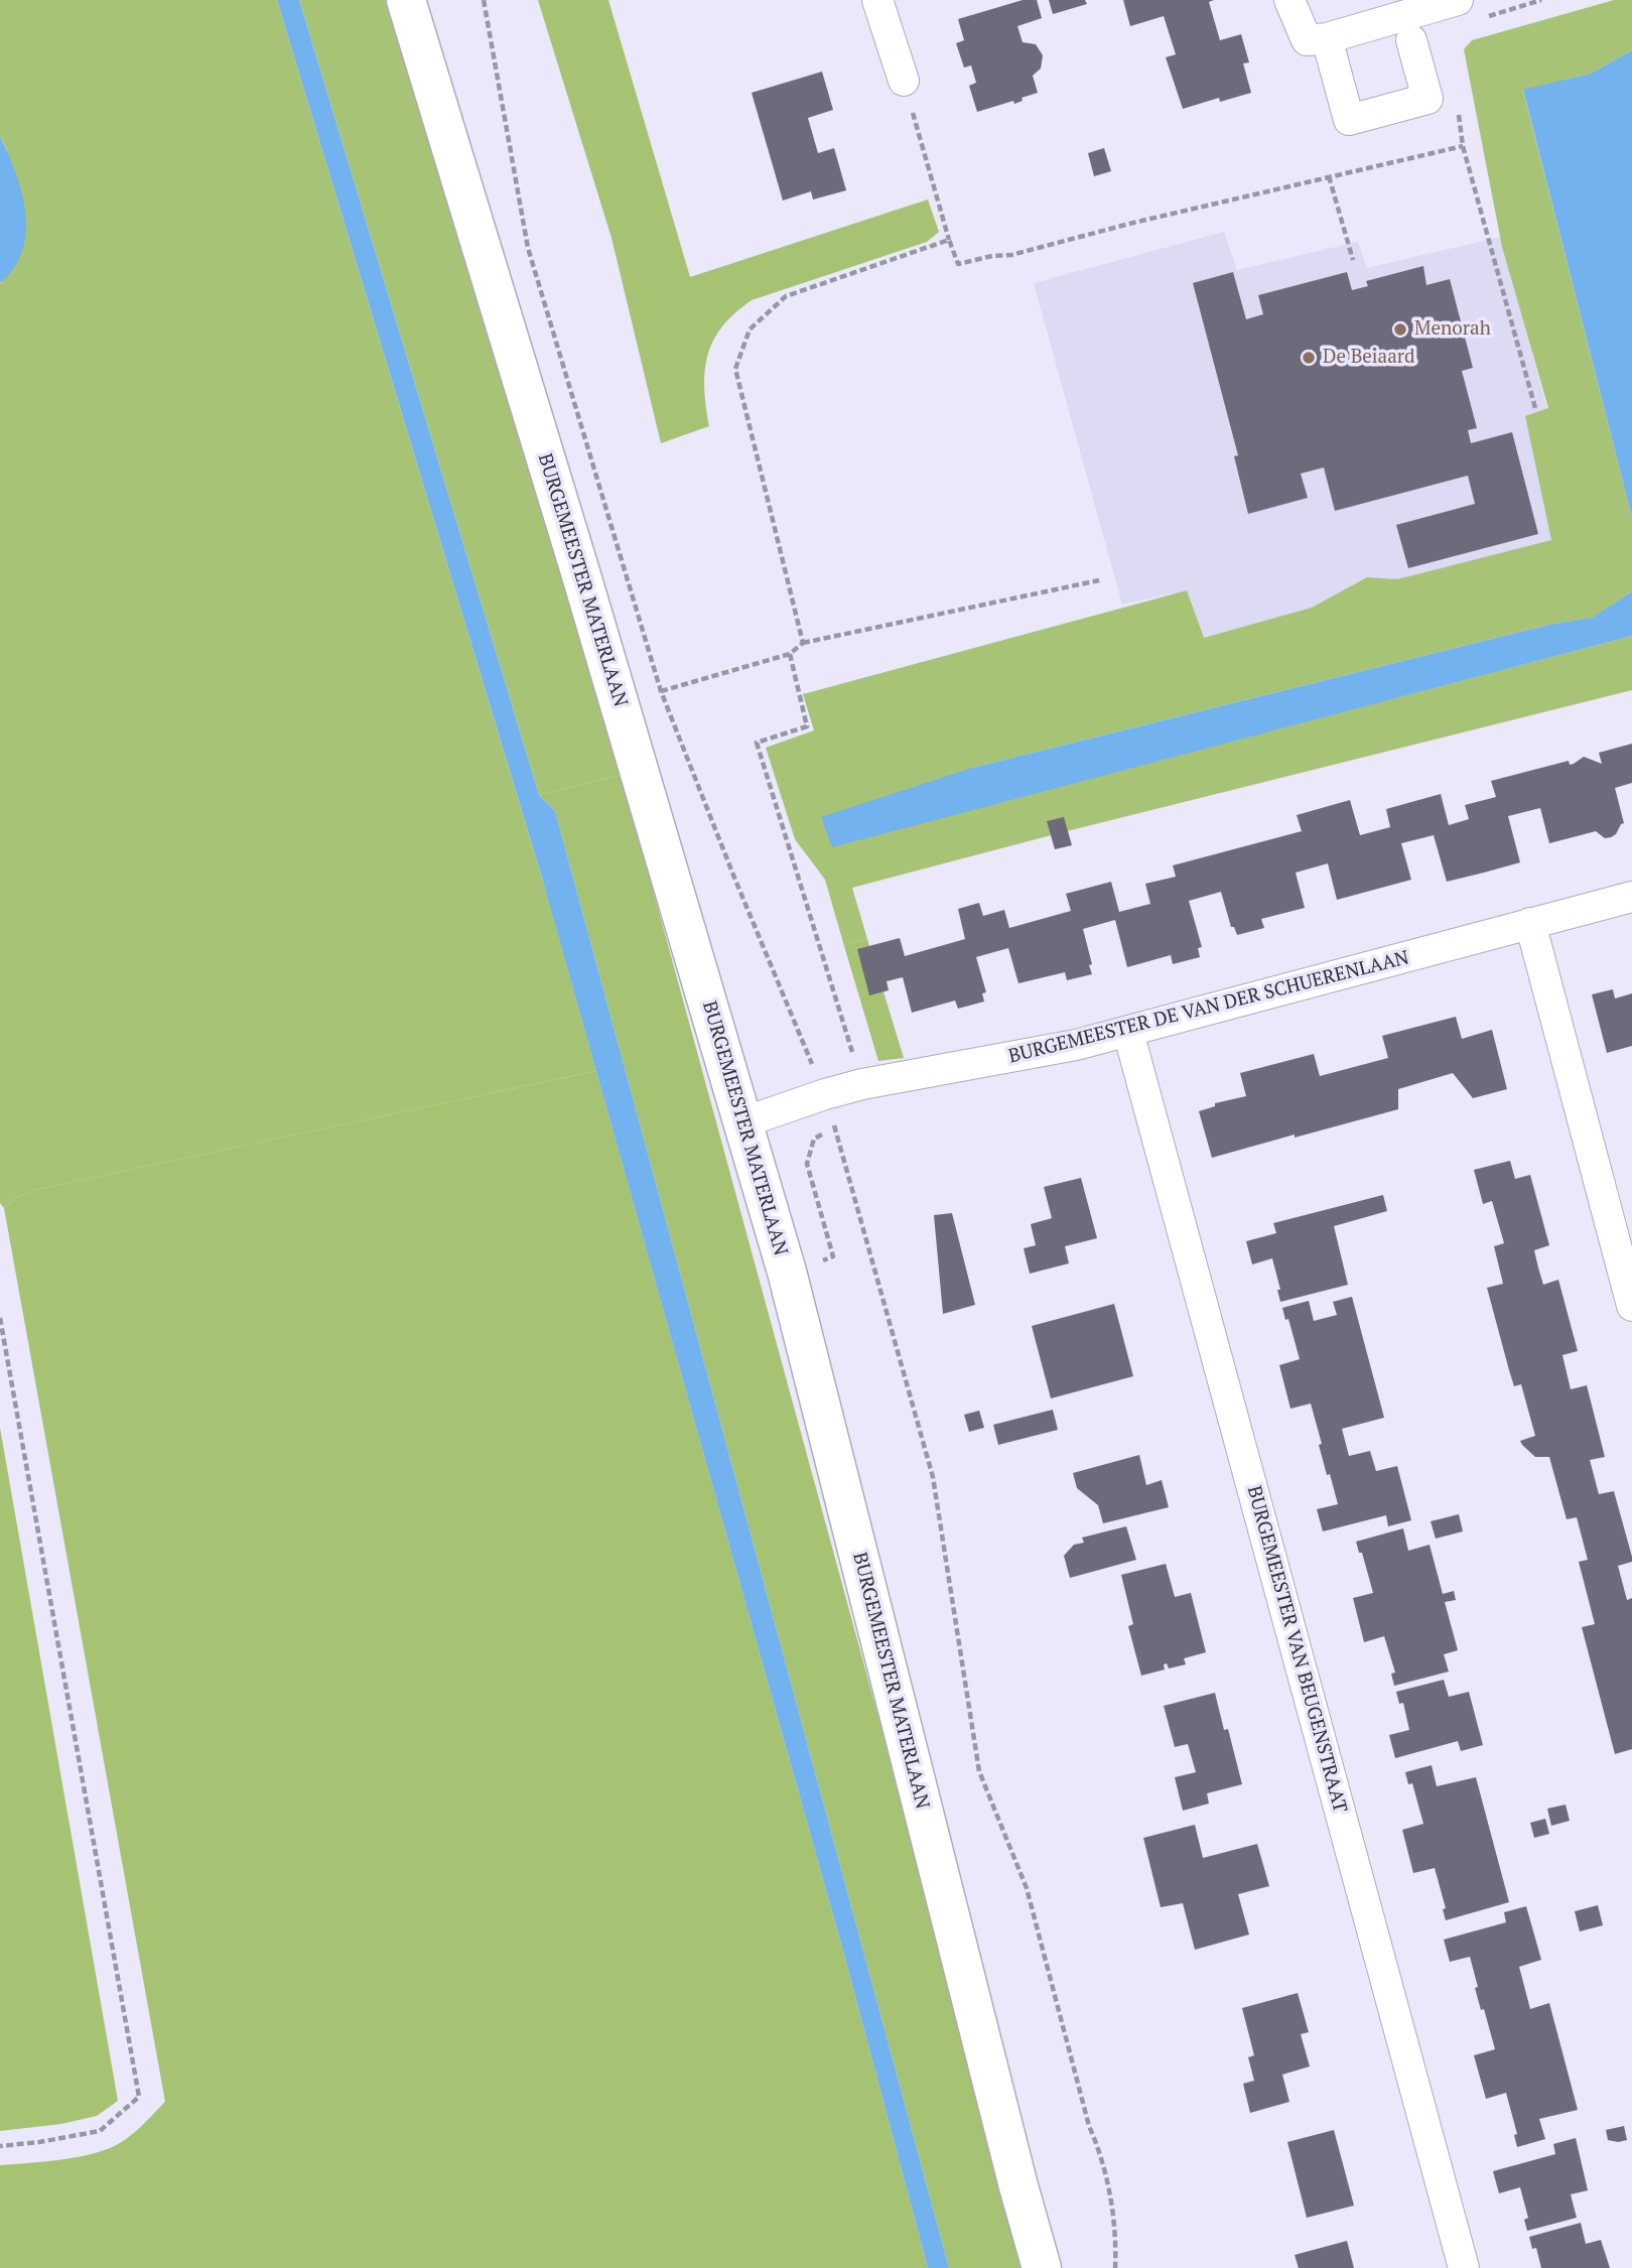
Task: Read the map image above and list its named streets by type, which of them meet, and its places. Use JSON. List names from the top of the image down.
{
  "streets": {
    "main road": ["BURGEMEESTER MATERLAAN"],
    "street": ["BURGEMEESTER DE VAN DER SCHUERENLAAN", "BURGEMEESTER VAN BEUGENSTRAAT"]
  },
  "crossings": [
    ["BURGEMEESTER MATERLAAN", "BURGEMEESTER DE VAN DER SCHUERENLAAN"],
    ["BURGEMEESTER DE VAN DER SCHUERENLAAN", "BURGEMEESTER VAN BEUGENSTRAAT"]
  ],
  "places": ["Menorah", "De Beiaard"]
}
